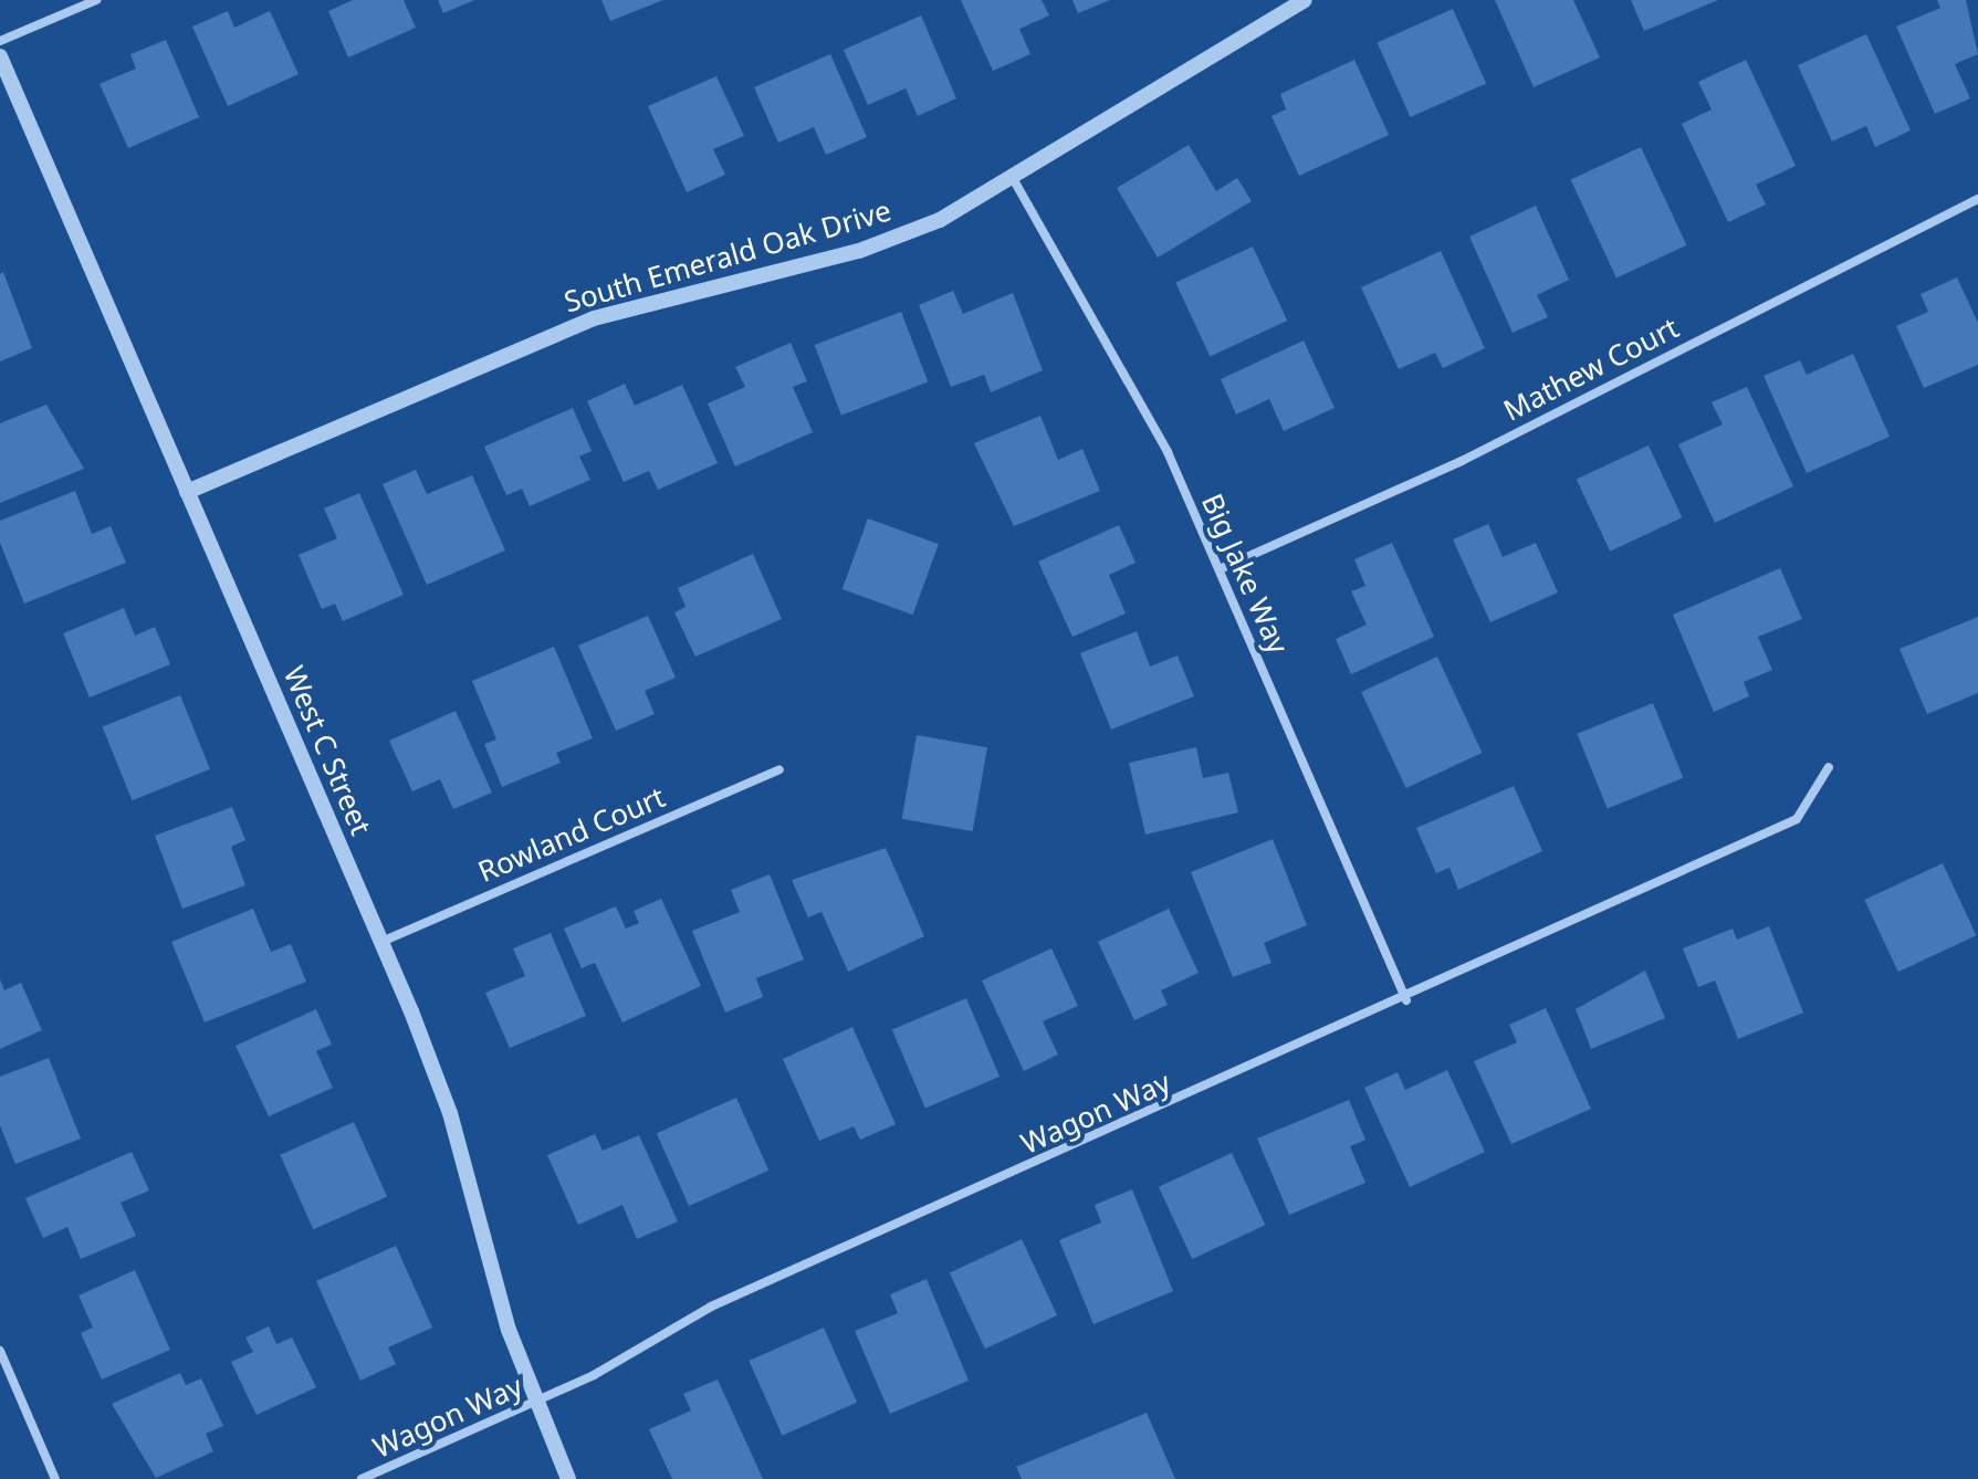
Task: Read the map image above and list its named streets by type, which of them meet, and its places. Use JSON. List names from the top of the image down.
{
  "streets": {
    "street": [
      "South Emerald Oak Drive",
      "Mathew Court",
      "Big Jake Way",
      "West C Street",
      "Rowland Court",
      "Wagon Way"
    ]
  },
  "crossings": [
    ["South Emerald Oak Drive", "Big Jake Way"],
    ["South Emerald Oak Drive", "West C Street"],
    ["Mathew Court", "Big Jake Way"],
    ["Big Jake Way", "Wagon Way"],
    ["West C Street", "Rowland Court"],
    ["West C Street", "Wagon Way"]
  ]
}
